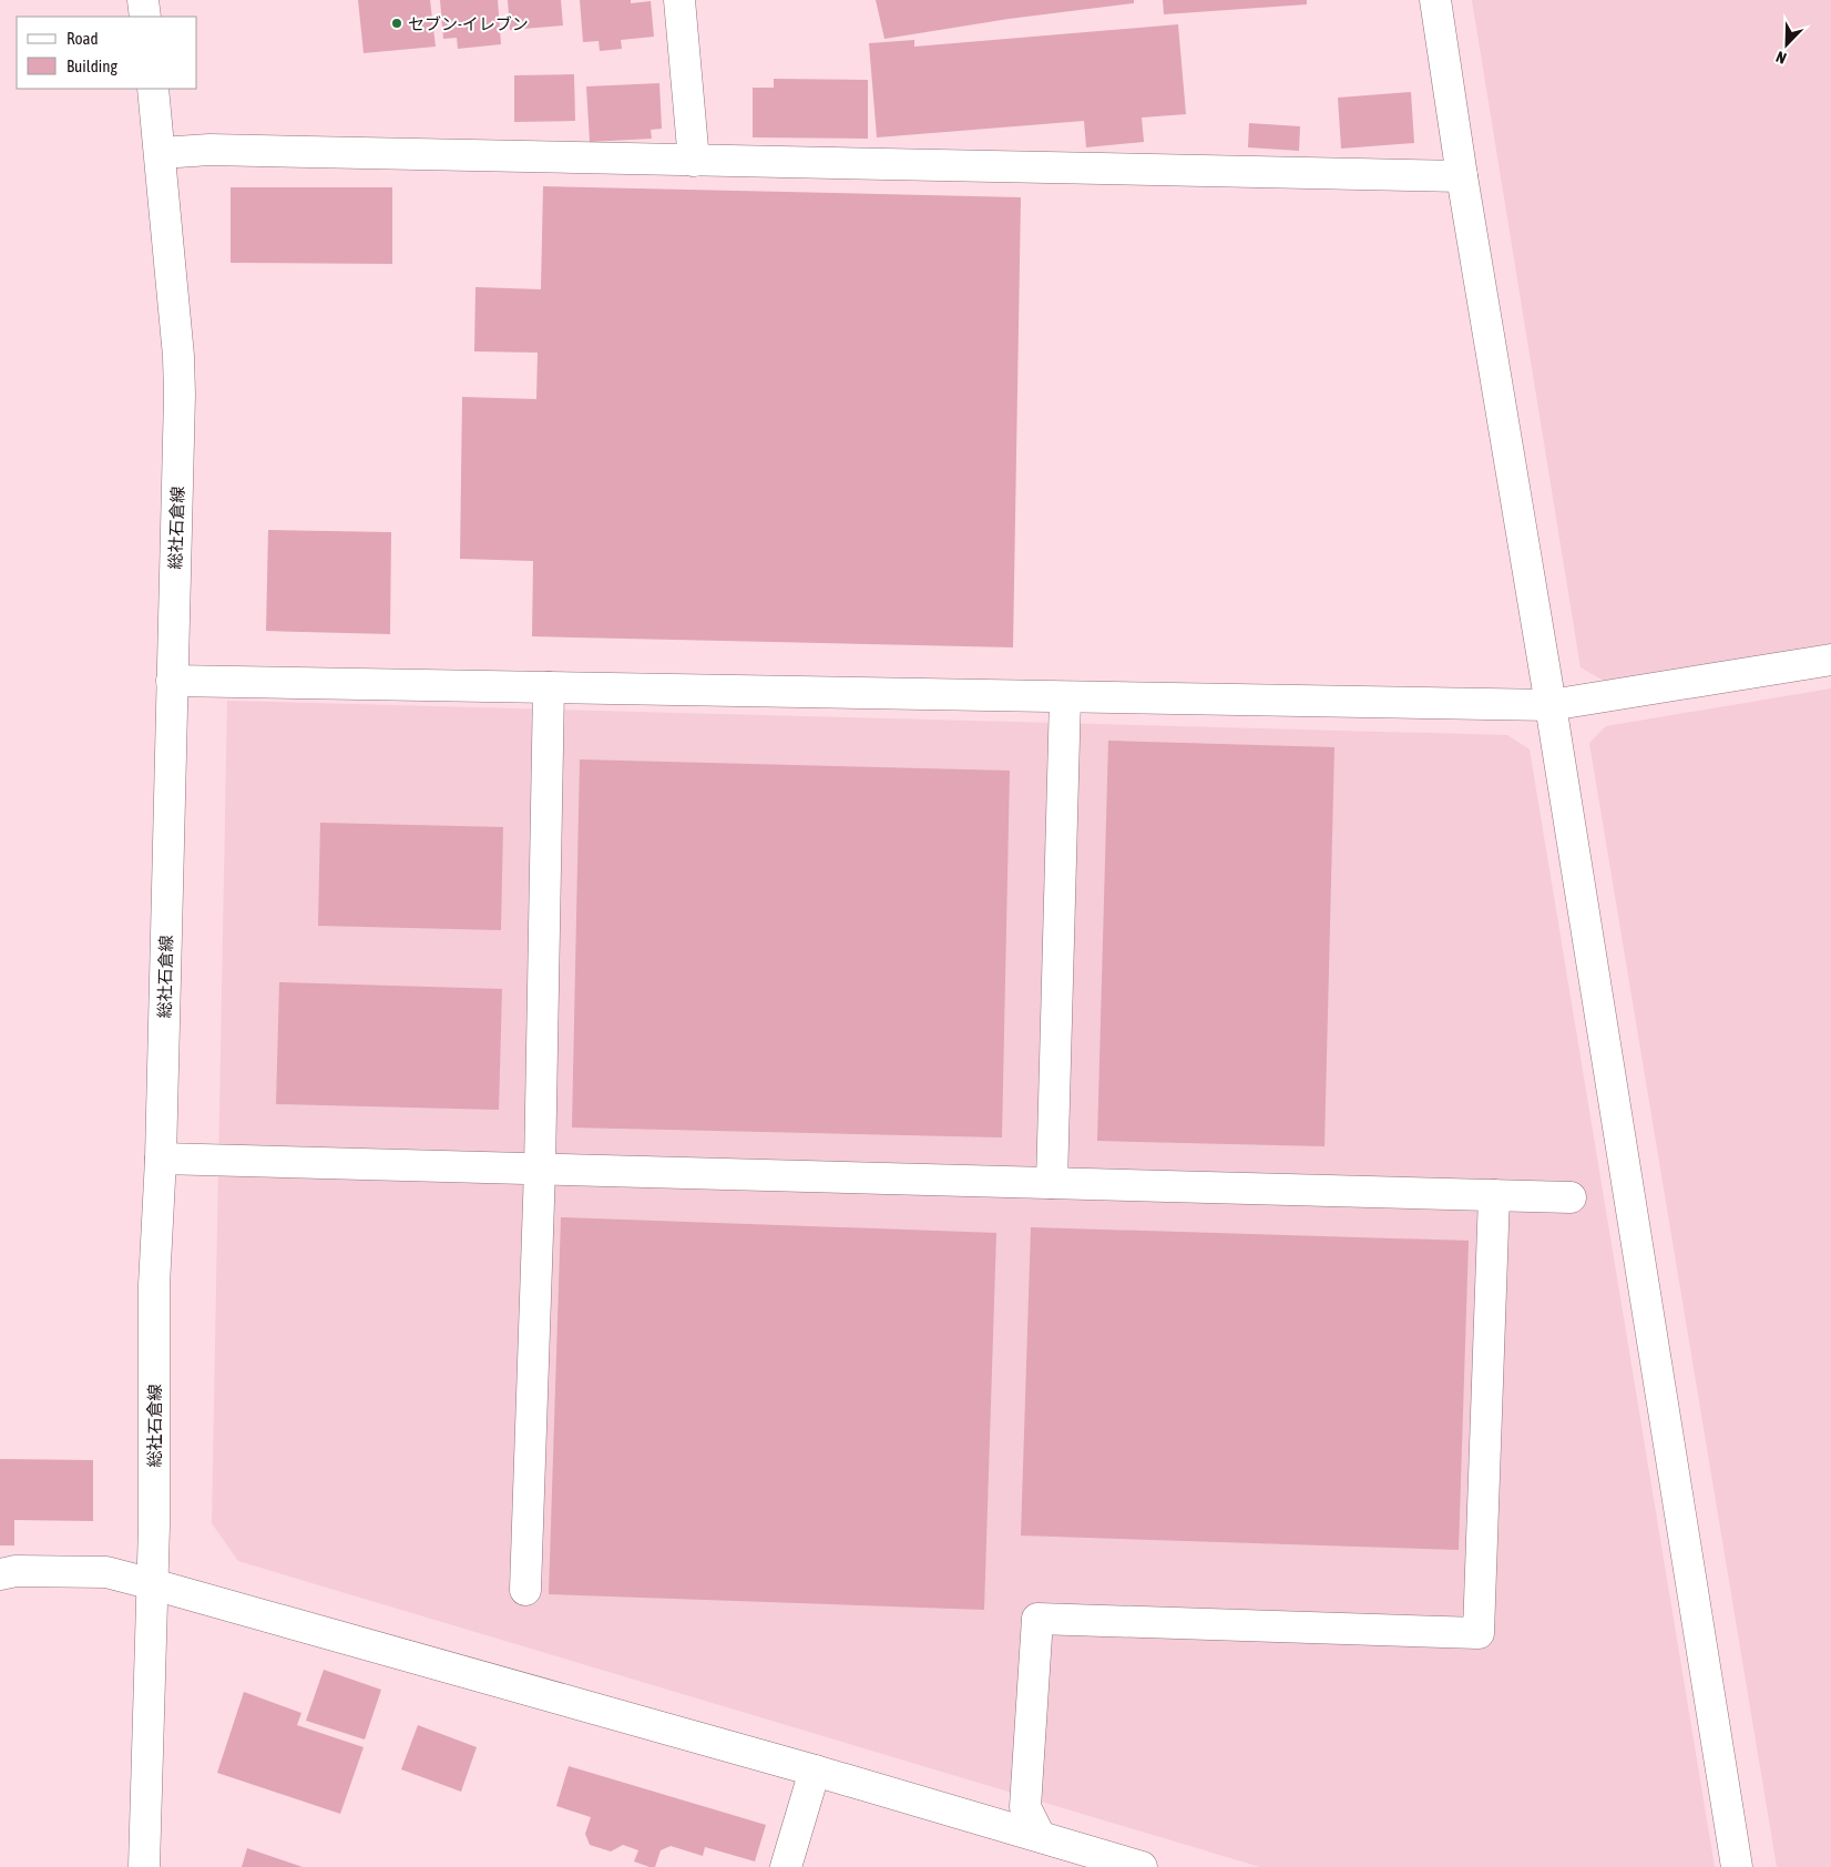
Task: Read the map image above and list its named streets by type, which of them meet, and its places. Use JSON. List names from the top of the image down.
{
  "streets": {
    "street": ["総社石倉線"]
  },
  "places": ["セブン-イレブン"],
  "legend": ["Road", "Building"],
  "north": "bottom left"
}
